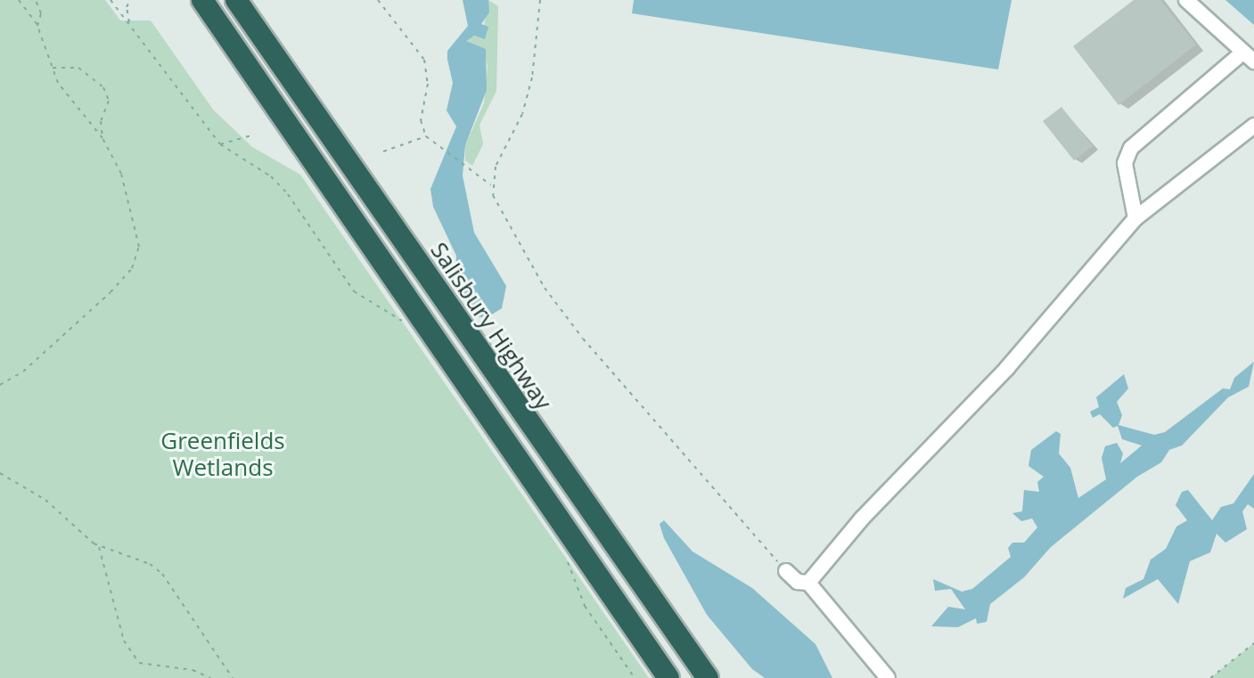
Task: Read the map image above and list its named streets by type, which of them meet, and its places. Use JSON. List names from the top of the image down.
{
  "streets": {
    "highway": ["Salisbury Highway"]
  },
  "parks": ["Greenfields Wetlands"]
}
